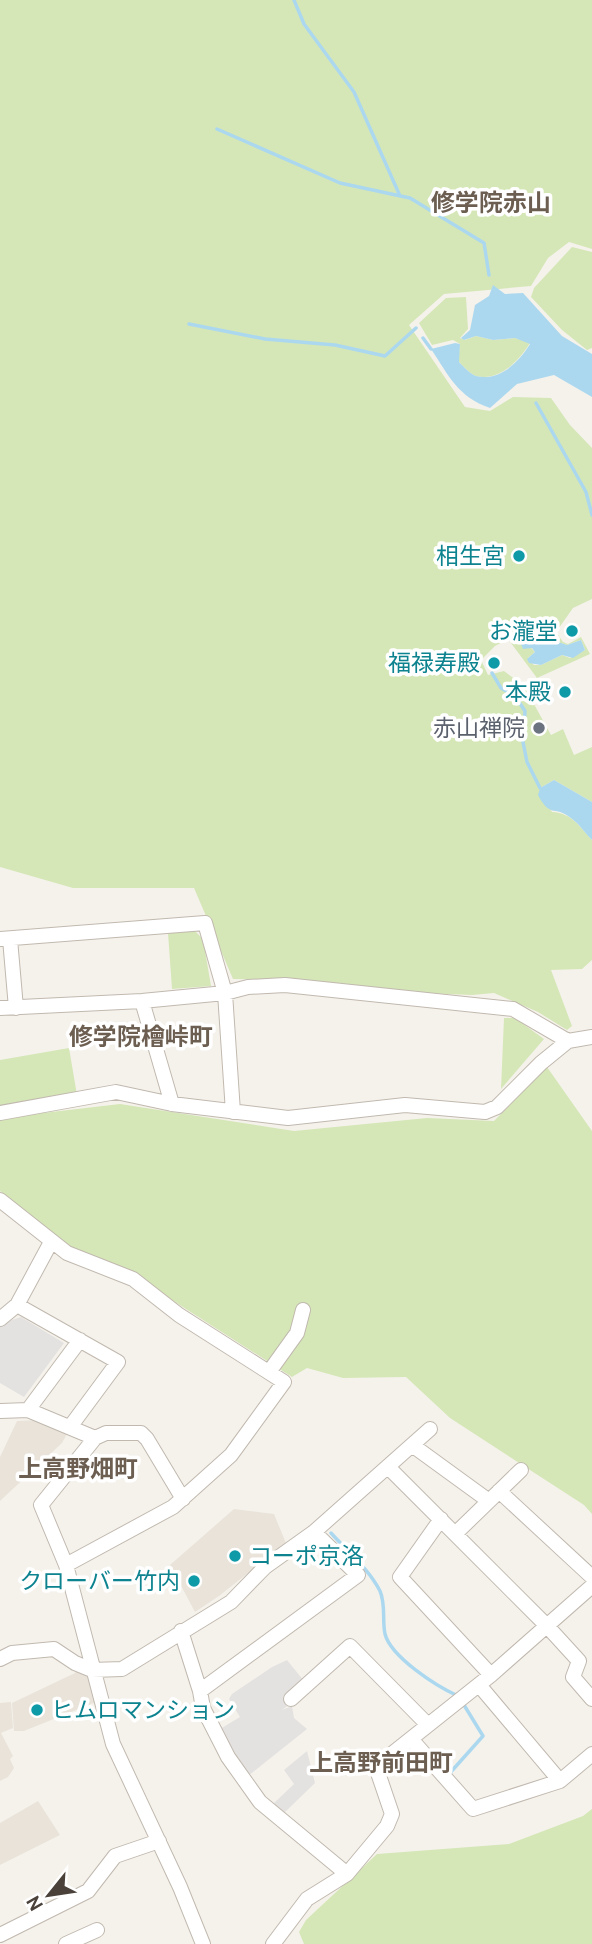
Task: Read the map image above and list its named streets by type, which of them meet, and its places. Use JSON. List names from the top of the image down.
{
  "districts": [
    "修学院赤山",
    "修学院檜峠町",
    "上高野畑町",
    "上高野前田町"
  ],
  "places": [
    "相生宮",
    "お瀧堂",
    "福禄寿殿",
    "本殿",
    "赤山禅院",
    "コーポ京洛",
    "クローバー竹内",
    "ヒムロマンション"
  ],
  "north": "bottom left"
}
